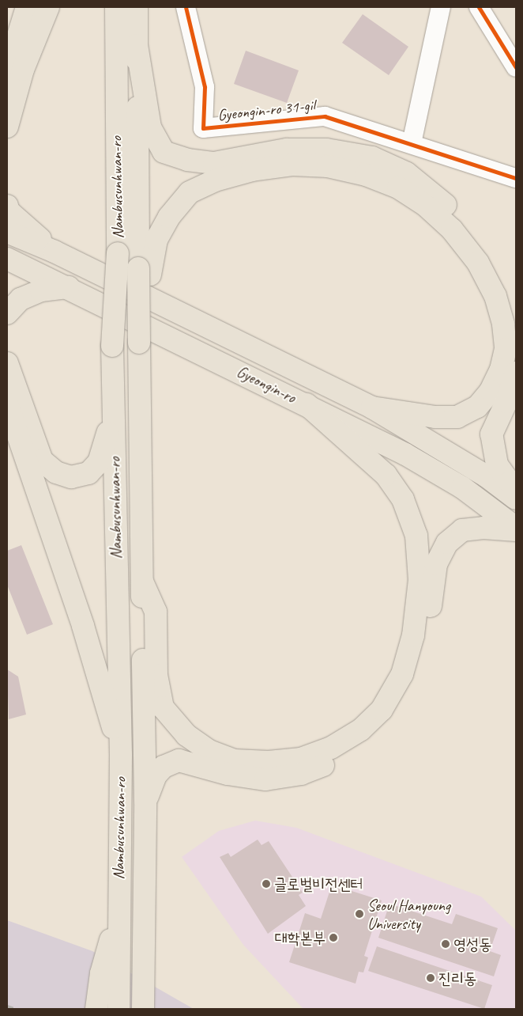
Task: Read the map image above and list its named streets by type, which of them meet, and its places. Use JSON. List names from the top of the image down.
{
  "streets": {
    "main road": ["Nambusunhwan-ro", "Gyeongin-ro"],
    "street": ["Gyeongin-ro 31-gil"]
  },
  "places": [
    "글로벌비전센터",
    "Seoul Hanyoung University",
    "대학본부",
    "영성동",
    "진리동"
  ]
}
